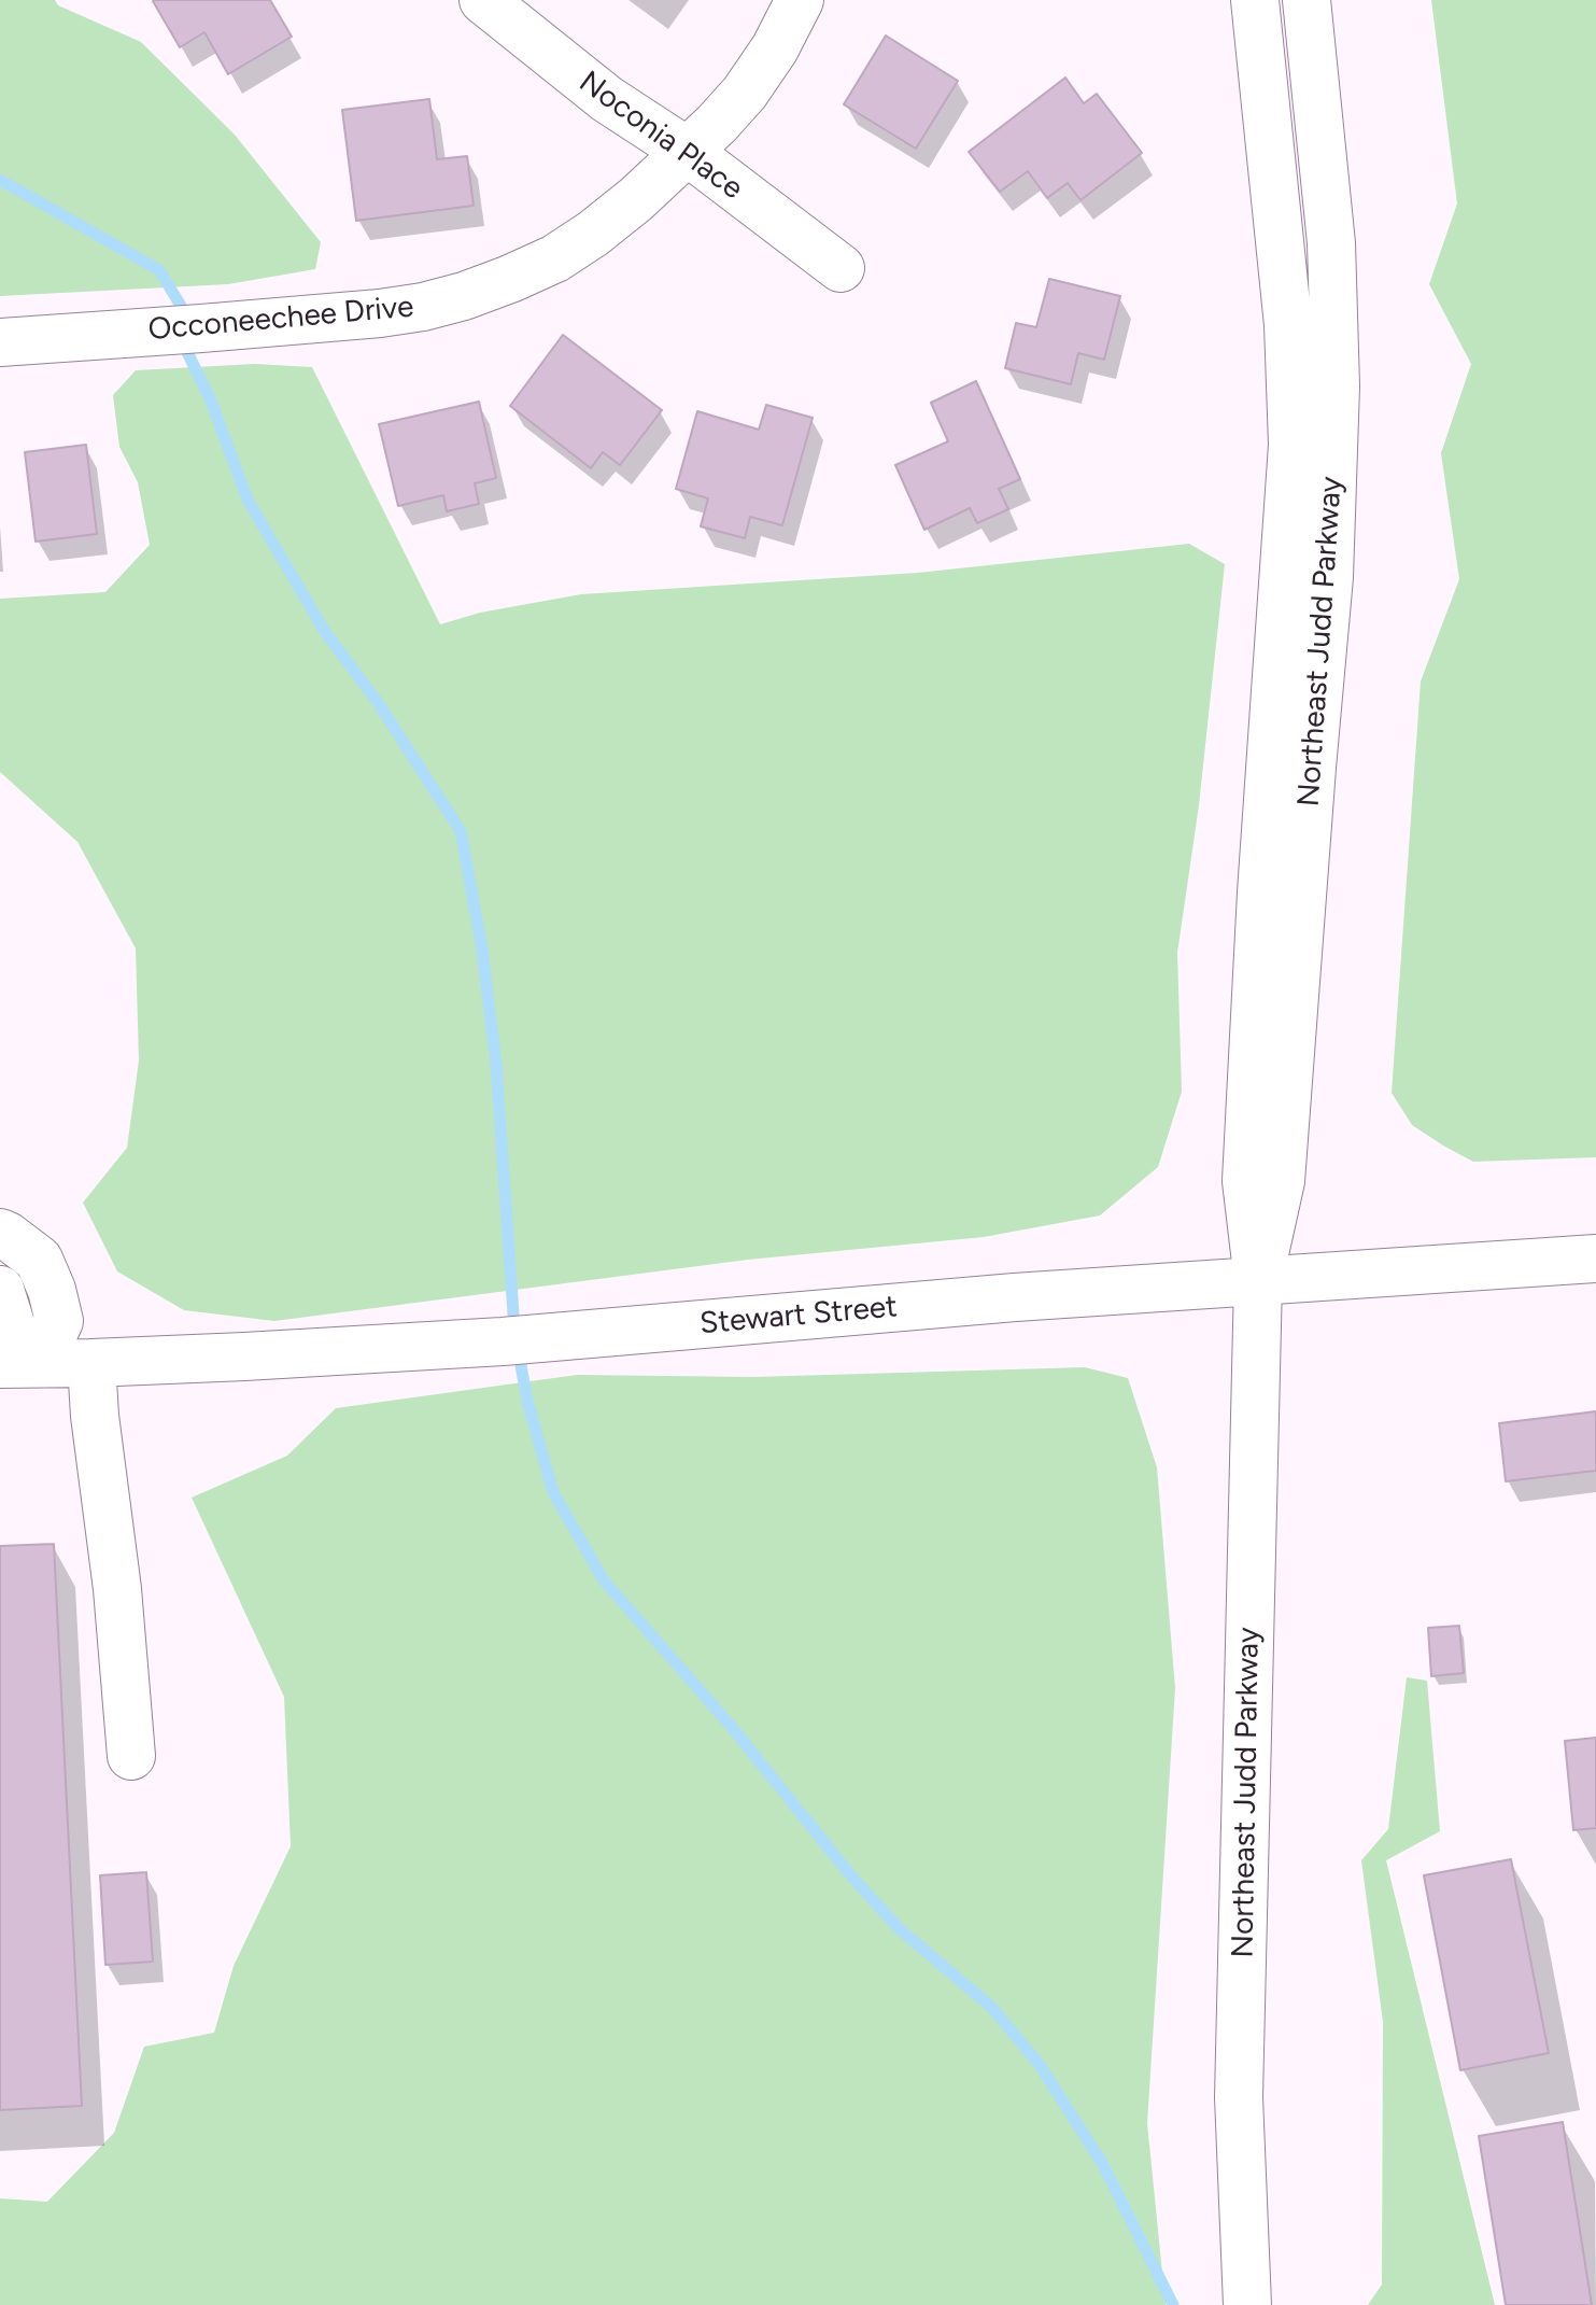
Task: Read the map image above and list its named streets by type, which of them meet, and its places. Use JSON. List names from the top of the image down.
{
  "streets": {
    "main road": [
      "Noconia Place",
      "Occoneechee Drive",
      "Northeast Judd Parkway",
      "Stewart Street"
    ]
  },
  "crossings": [
    ["Noconia Place", "Occoneechee Drive"],
    ["Northeast Judd Parkway", "Stewart Street"]
  ]
}
